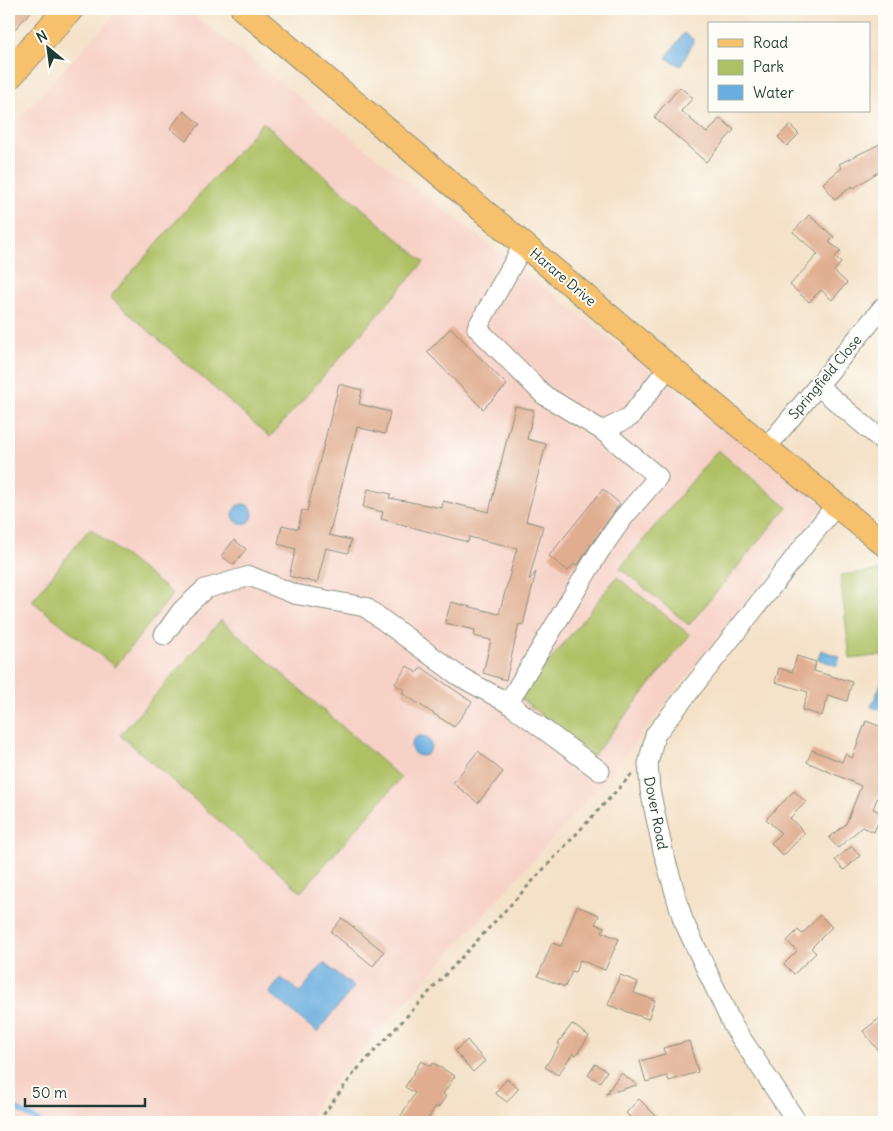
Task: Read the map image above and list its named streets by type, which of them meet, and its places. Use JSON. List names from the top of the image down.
{
  "streets": {
    "main road": ["Harare Drive"],
    "street": ["Springfield Close", "Dover Road"]
  },
  "crossings": [
    ["Harare Drive", "Springfield Close"],
    ["Harare Drive", "Dover Road"]
  ],
  "legend": ["Road", "Park", "Water"],
  "scale_bar": "50 m",
  "north": "top left"
}
